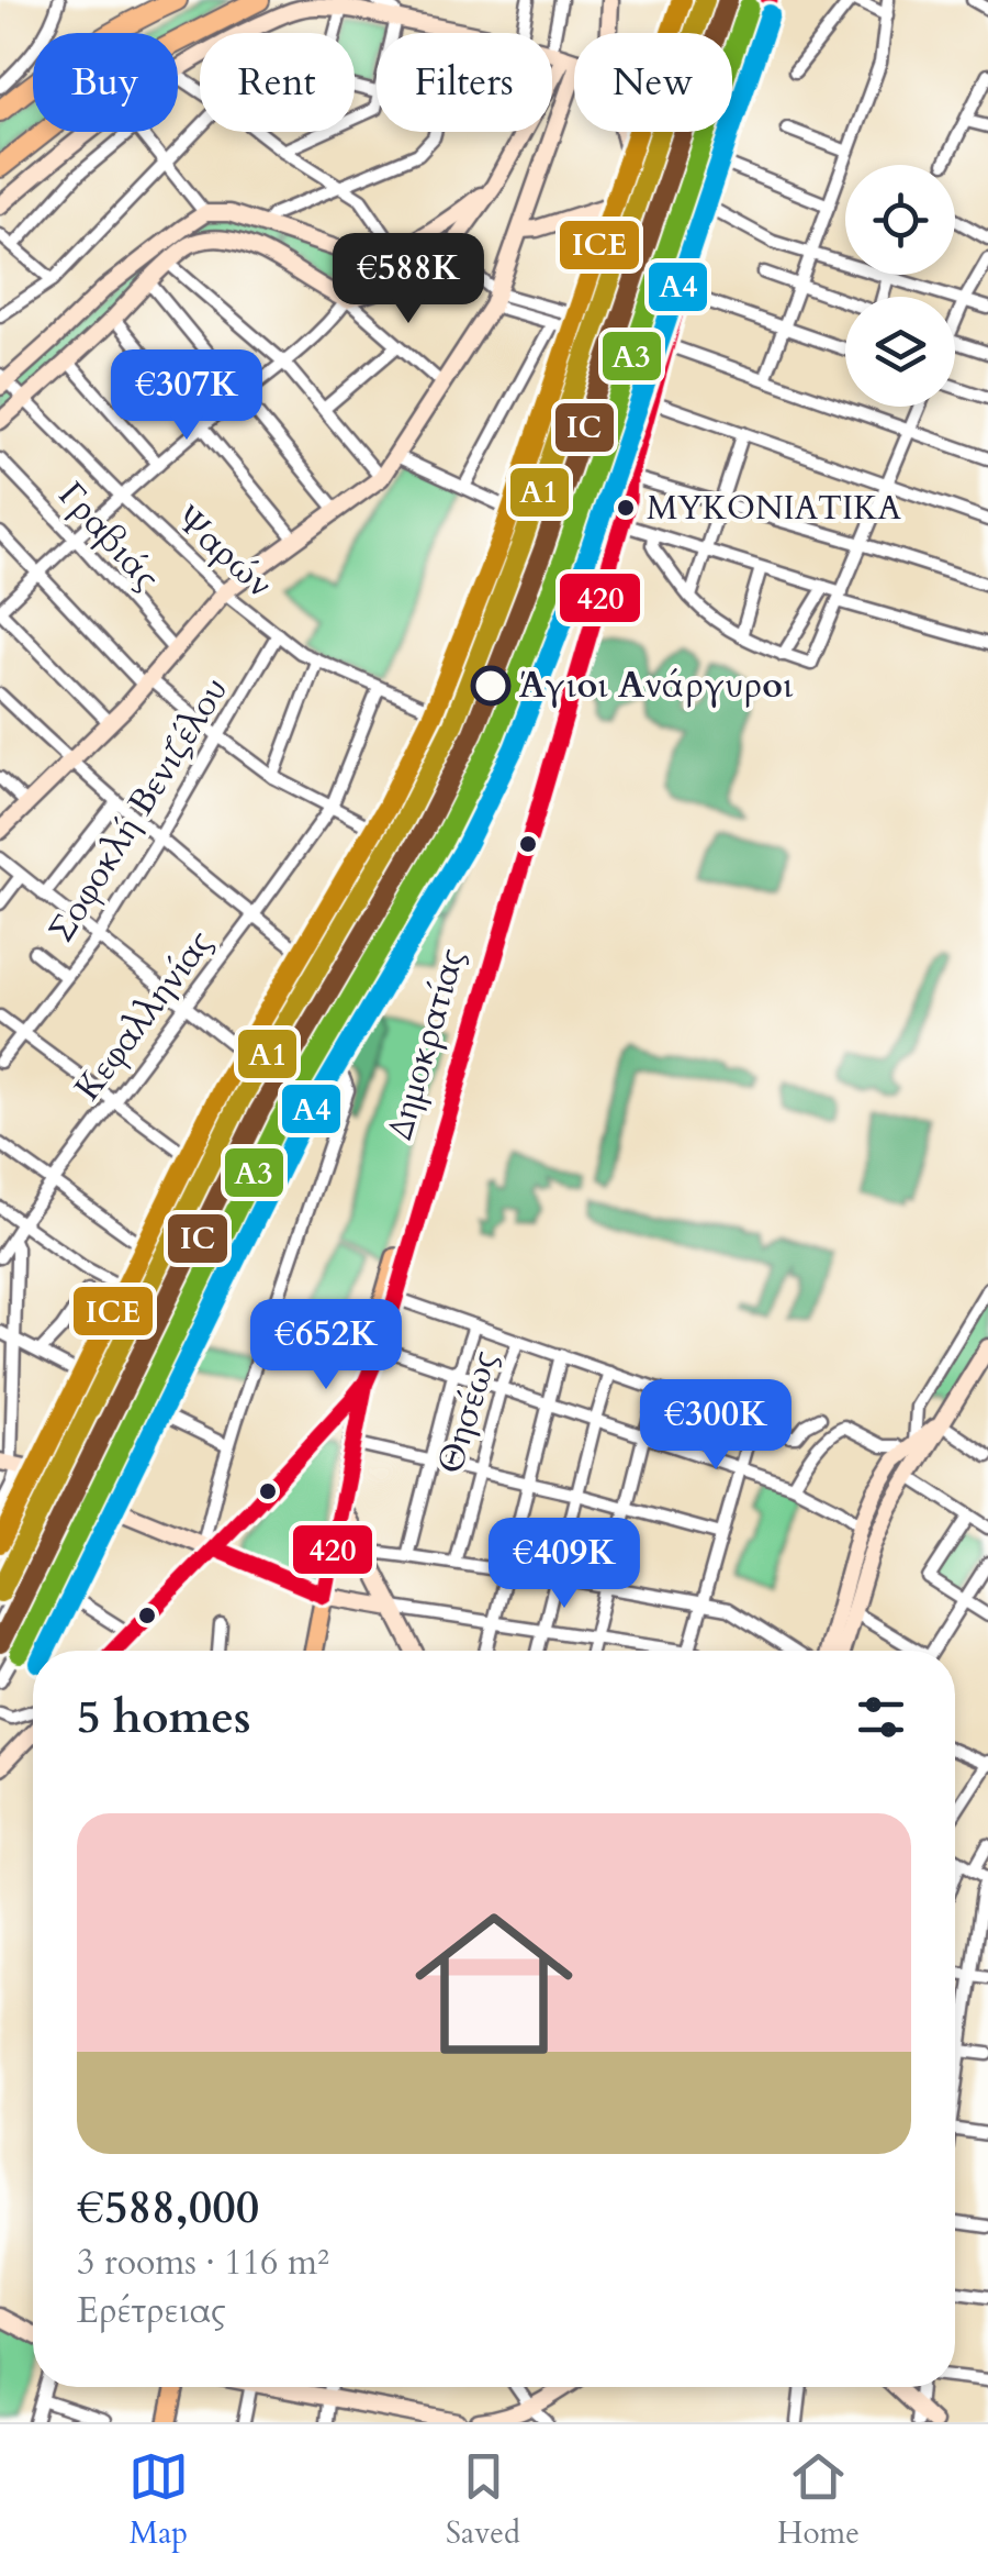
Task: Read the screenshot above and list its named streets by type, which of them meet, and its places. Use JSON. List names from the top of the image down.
{
  "streets": {
    "main road": ["Δημοκρατίας"],
    "street": [
      "Γραβιάς",
      "Ψαρών",
      "Σοφοκλή Βενιζέλου",
      "Κεφαλληνίας",
      "Θησέως"
    ]
  },
  "crossings": [
    ["Ψαρών", "Σοφοκλή Βενιζέλου"],
    ["Ψαρών", "Κεφαλληνίας"]
  ],
  "places": ["ΜΥΚΟΝΙΑΤΙΚΑ", "Άγιοι Ανάργυροι"],
  "lines": [
    "transit line IC",
    "transit line A1",
    "transit line ICE",
    "transit line 420",
    "transit line A3",
    "transit line A4"
  ],
  "page": {
    "chip": [
      "Buy",
      "Rent",
      "Filters",
      "New"
    ],
    "price": [
      "€588K",
      "€307K",
      "€652K",
      "€300K",
      "€409K"
    ],
    "heading": "5 homes",
    "list": [
      {
        "name": "€588,000",
        "note": "3 rooms · 116 m² · Ερέτρειας"
      }
    ],
    "tabs": ["Map", "Saved", "Home"]
  }
}
